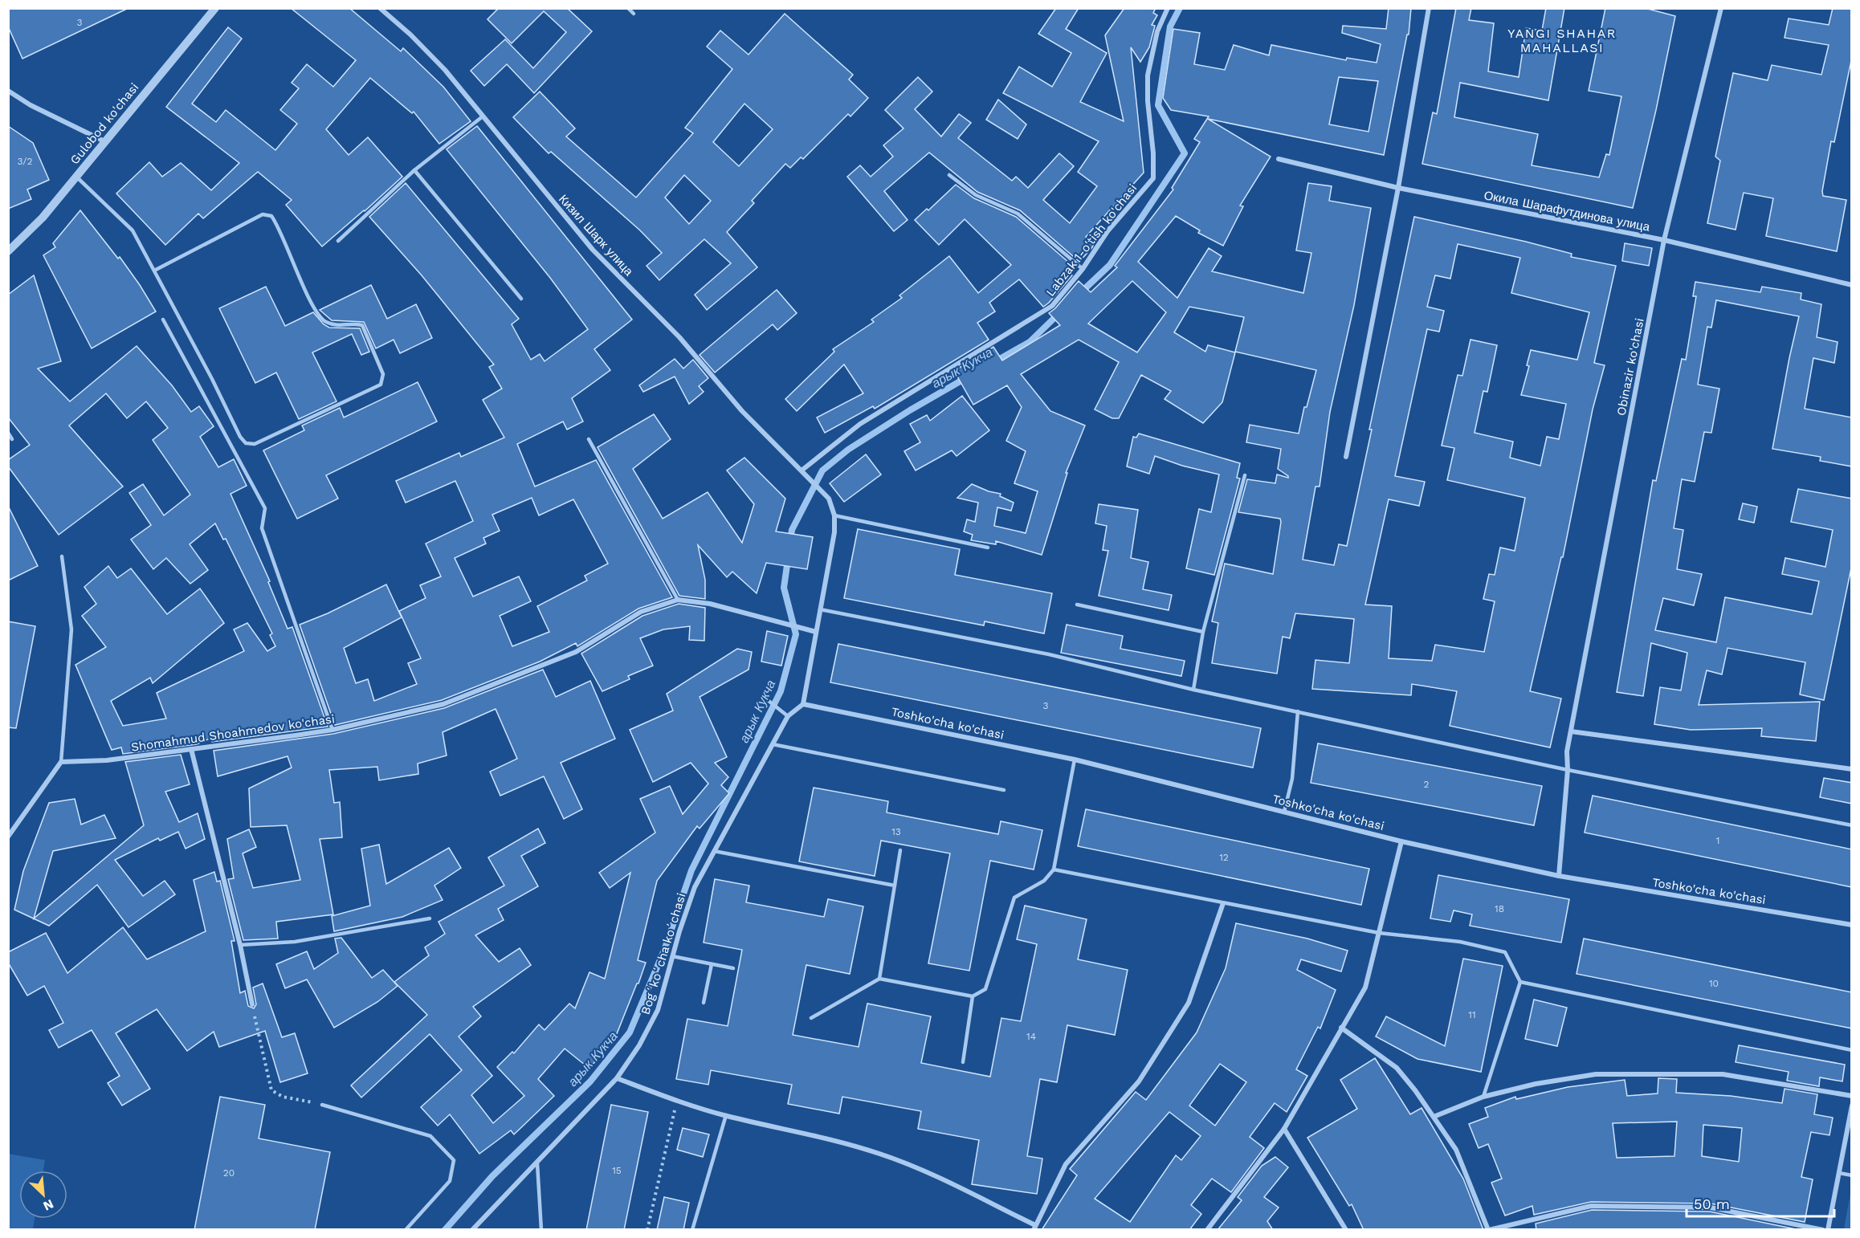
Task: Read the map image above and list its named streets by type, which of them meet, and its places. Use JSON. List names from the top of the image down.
{
  "streets": {
    "street": [
      "Gulobod ko'chasi",
      "Окила Шарафутдинова улица",
      "Кизил Шарк улица",
      "Labzak 1-o'tish ko'chasi",
      "Obinazir ko'chasi",
      "Toshko'cha ko'chasi",
      "Shomahmud Shoahmedov ko'chasi",
      "Bogʻkoʻcha koʻchasi"
    ]
  },
  "crossings": [
    ["Окила Шарафутдинова улица", "Obinazir ko'chasi"],
    ["Кизил Шарк улица", "Labzak 1-o'tish ko'chasi"],
    ["Obinazir ko'chasi", "Toshko'cha ko'chasi"],
    ["Toshko'cha ko'chasi", "Bogʻkoʻcha koʻchasi"]
  ],
  "districts": ["YANGI SHAHAR MAHALLASI"],
  "water": ["арык Кукча"],
  "house_numbers": [
    "3",
    "3/2",
    "3",
    "2",
    "13",
    "1",
    "12",
    "18",
    "10",
    "11",
    "14",
    "15",
    "20"
  ],
  "scale_bar": "50 m",
  "north": "bottom right"
}
